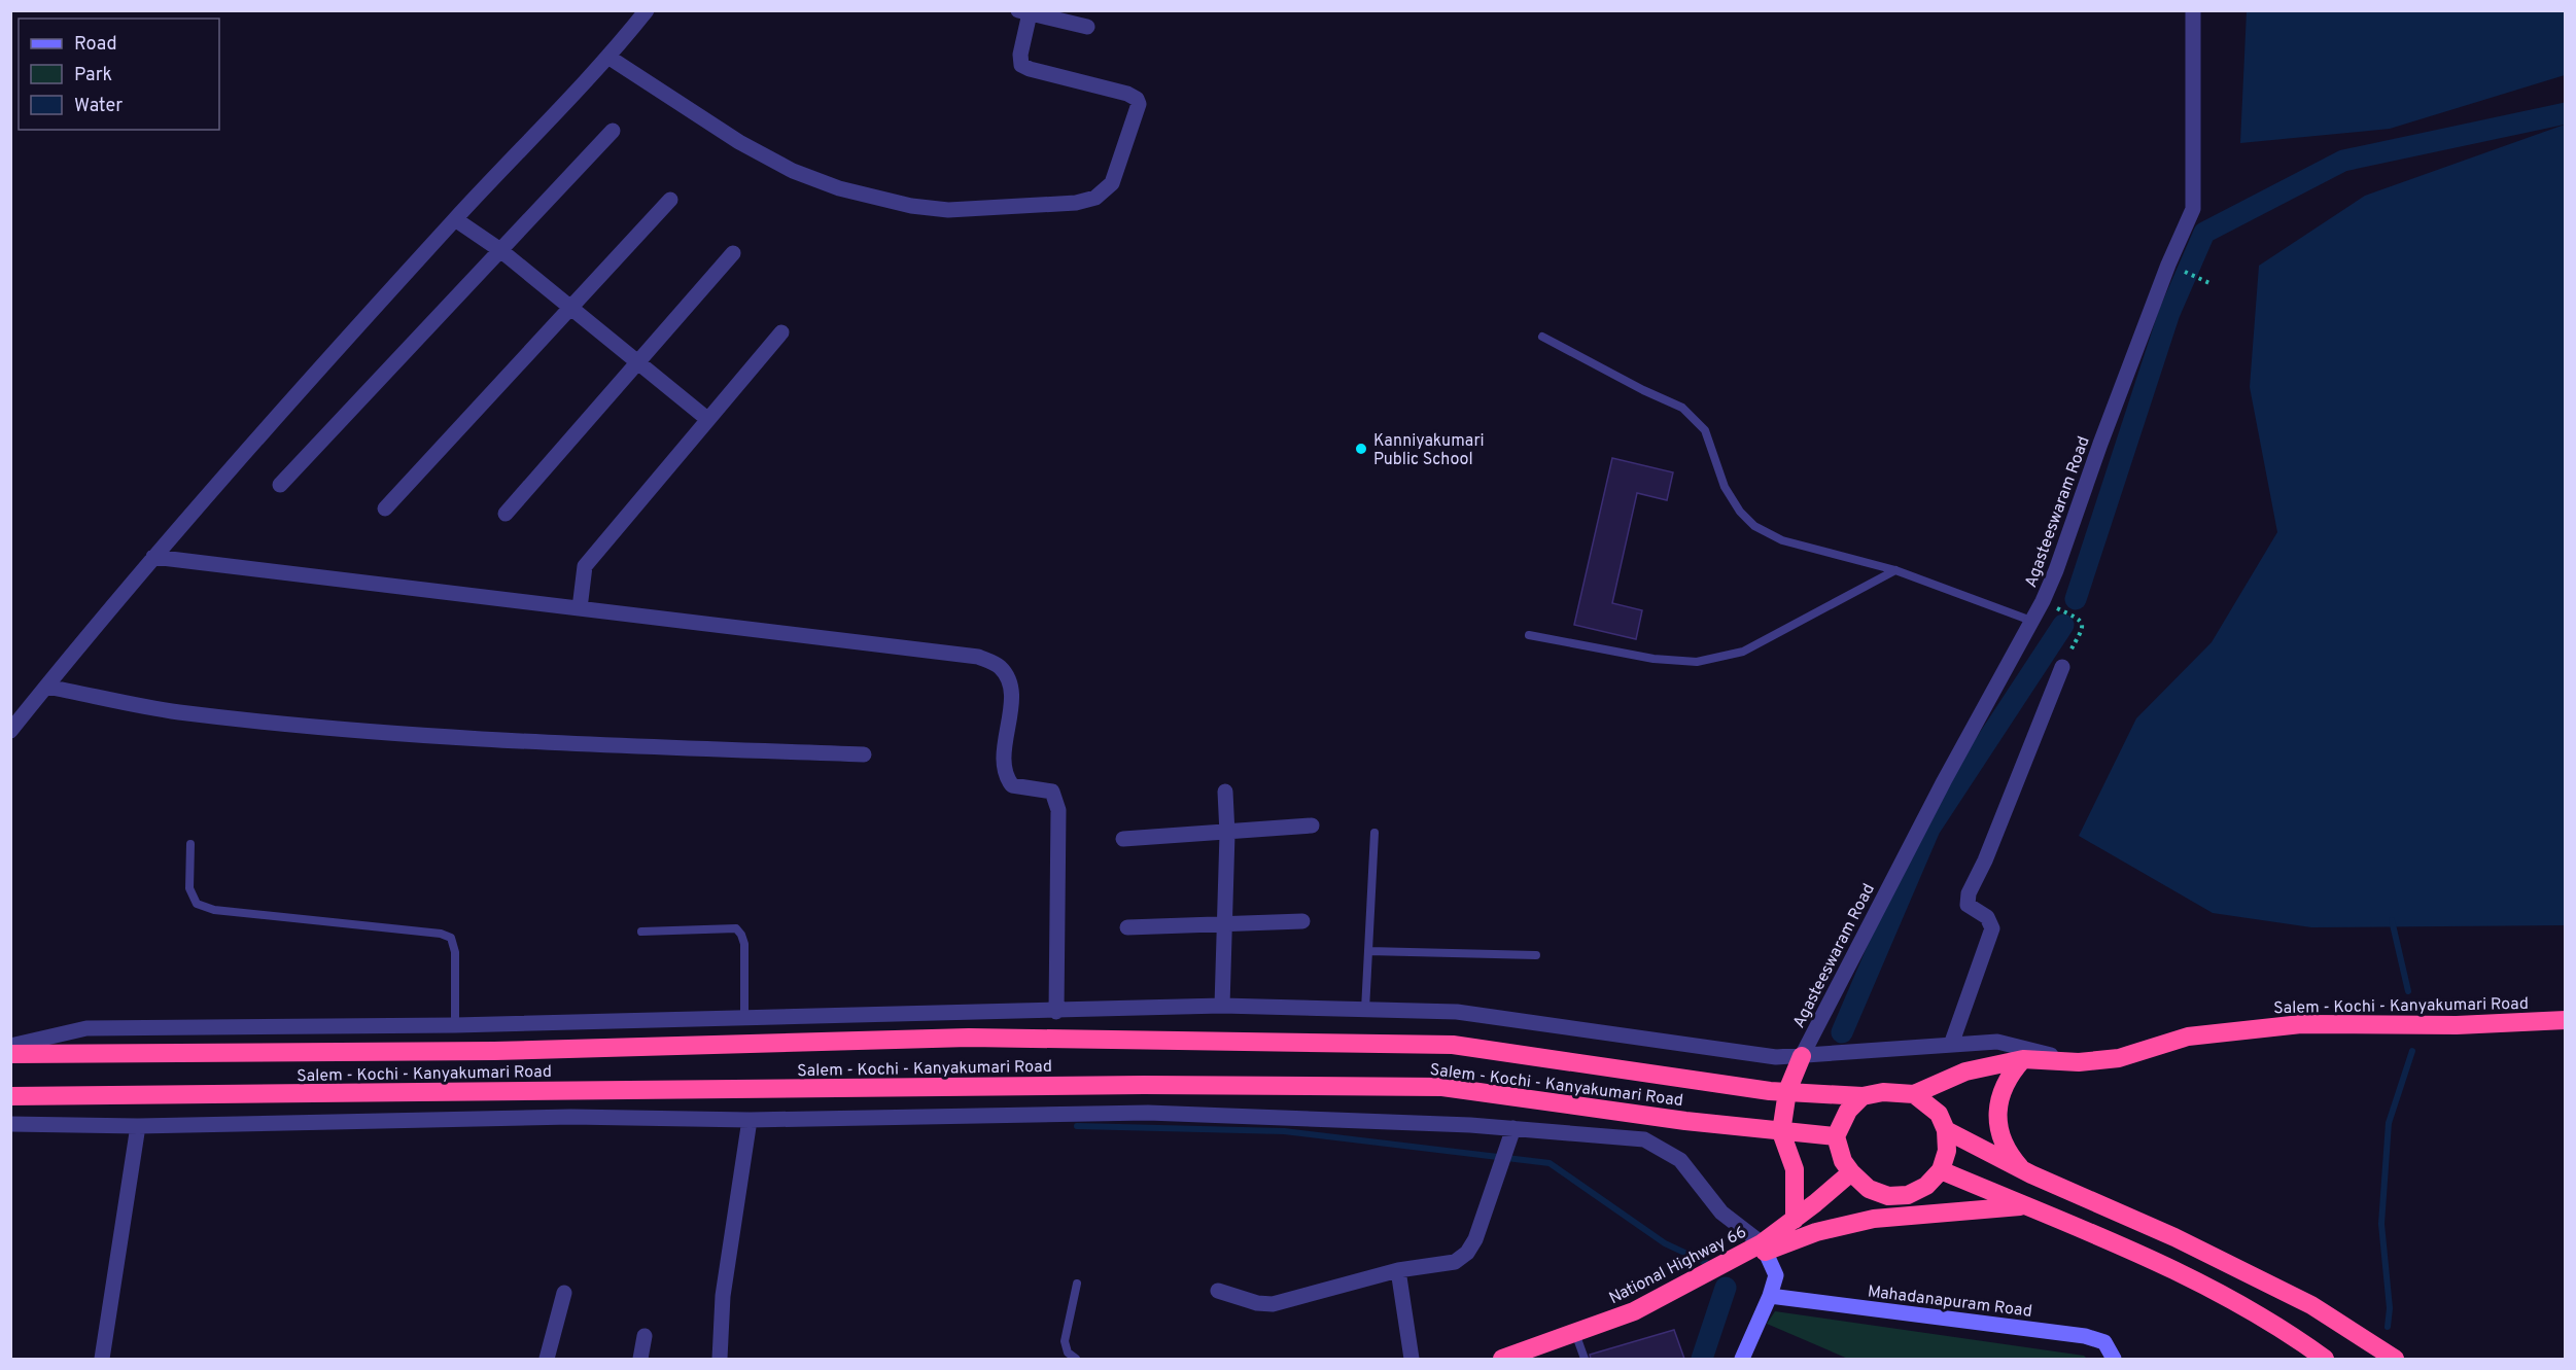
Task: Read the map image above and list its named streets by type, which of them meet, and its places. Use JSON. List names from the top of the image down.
{
  "streets": {
    "highway": ["Salem - Kochi - Kanyakumari Road", "National Highway 66"],
    "street": ["Agasteeswaram Road", "Mahadanapuram Road"]
  },
  "crossings": [
    ["Salem - Kochi - Kanyakumari Road", "National Highway 66"]
  ],
  "places": ["Kanniyakumari Public School"],
  "legend": ["Road", "Park", "Water"]
}
